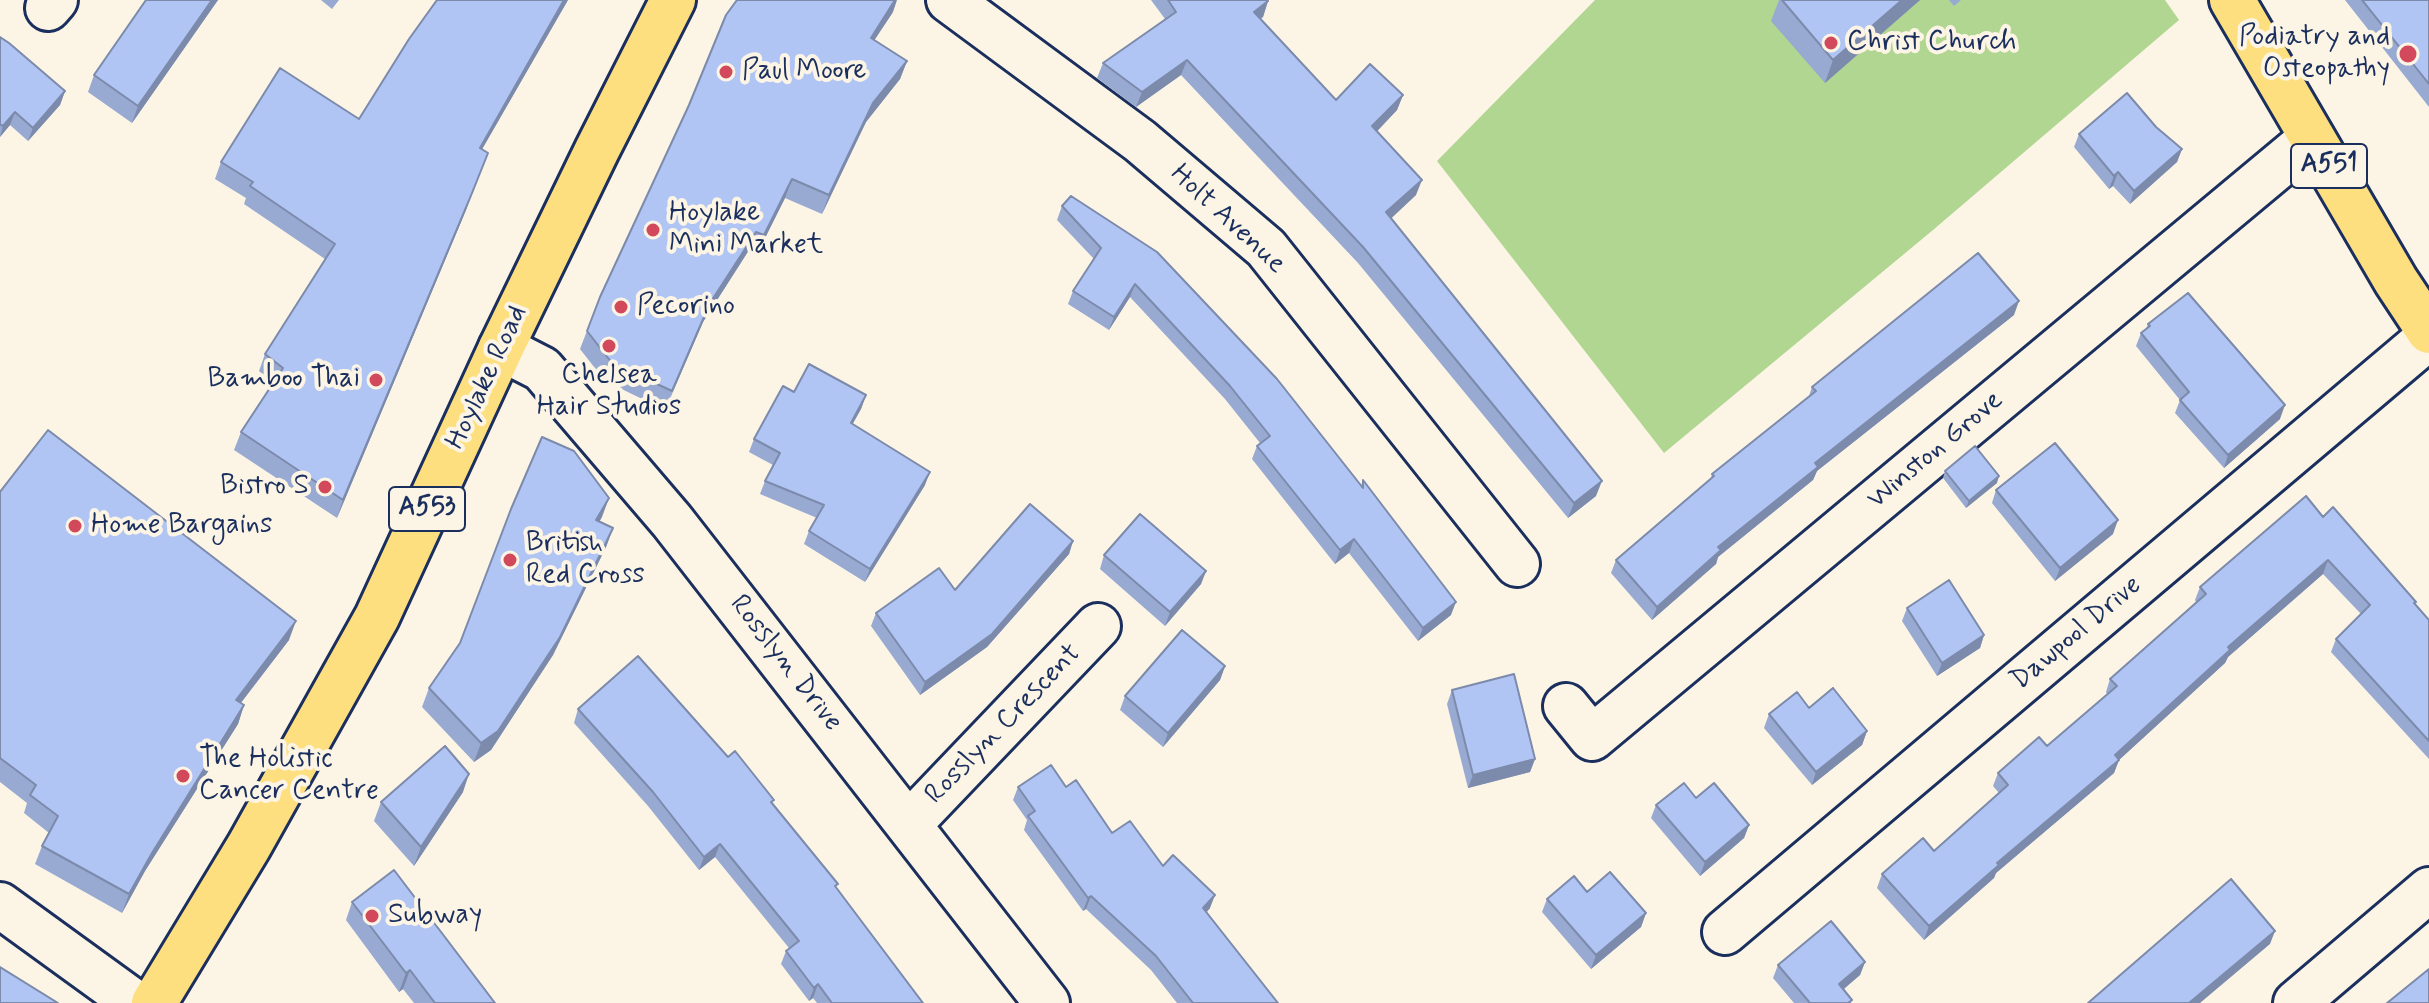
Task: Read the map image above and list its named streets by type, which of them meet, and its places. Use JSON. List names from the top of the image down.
{
  "streets": {
    "main road": ["A551", "Hoylake Road", "A553"],
    "street": [
      "Holt Avenue",
      "Winston Grove",
      "Dawpool Drive",
      "Rosslyn Drive",
      "Rosslyn Crescent"
    ]
  },
  "crossings": [
    ["A551", "Winston Grove"],
    ["A551", "Dawpool Drive"],
    ["Hoylake Road", "Rosslyn Drive"],
    ["Rosslyn Drive", "Rosslyn Crescent"]
  ],
  "places": [
    "Christ Church",
    "Podiatry and Osteopathy",
    "Paul Moore",
    "Hoylake Mini Market",
    "Pecorino",
    "Chelsea Hair Studios",
    "Bamboo Thai",
    "Bistro S",
    "Home Bargains",
    "British Red Cross",
    "The Holistic Cancer Centre",
    "Subway"
  ]
}
